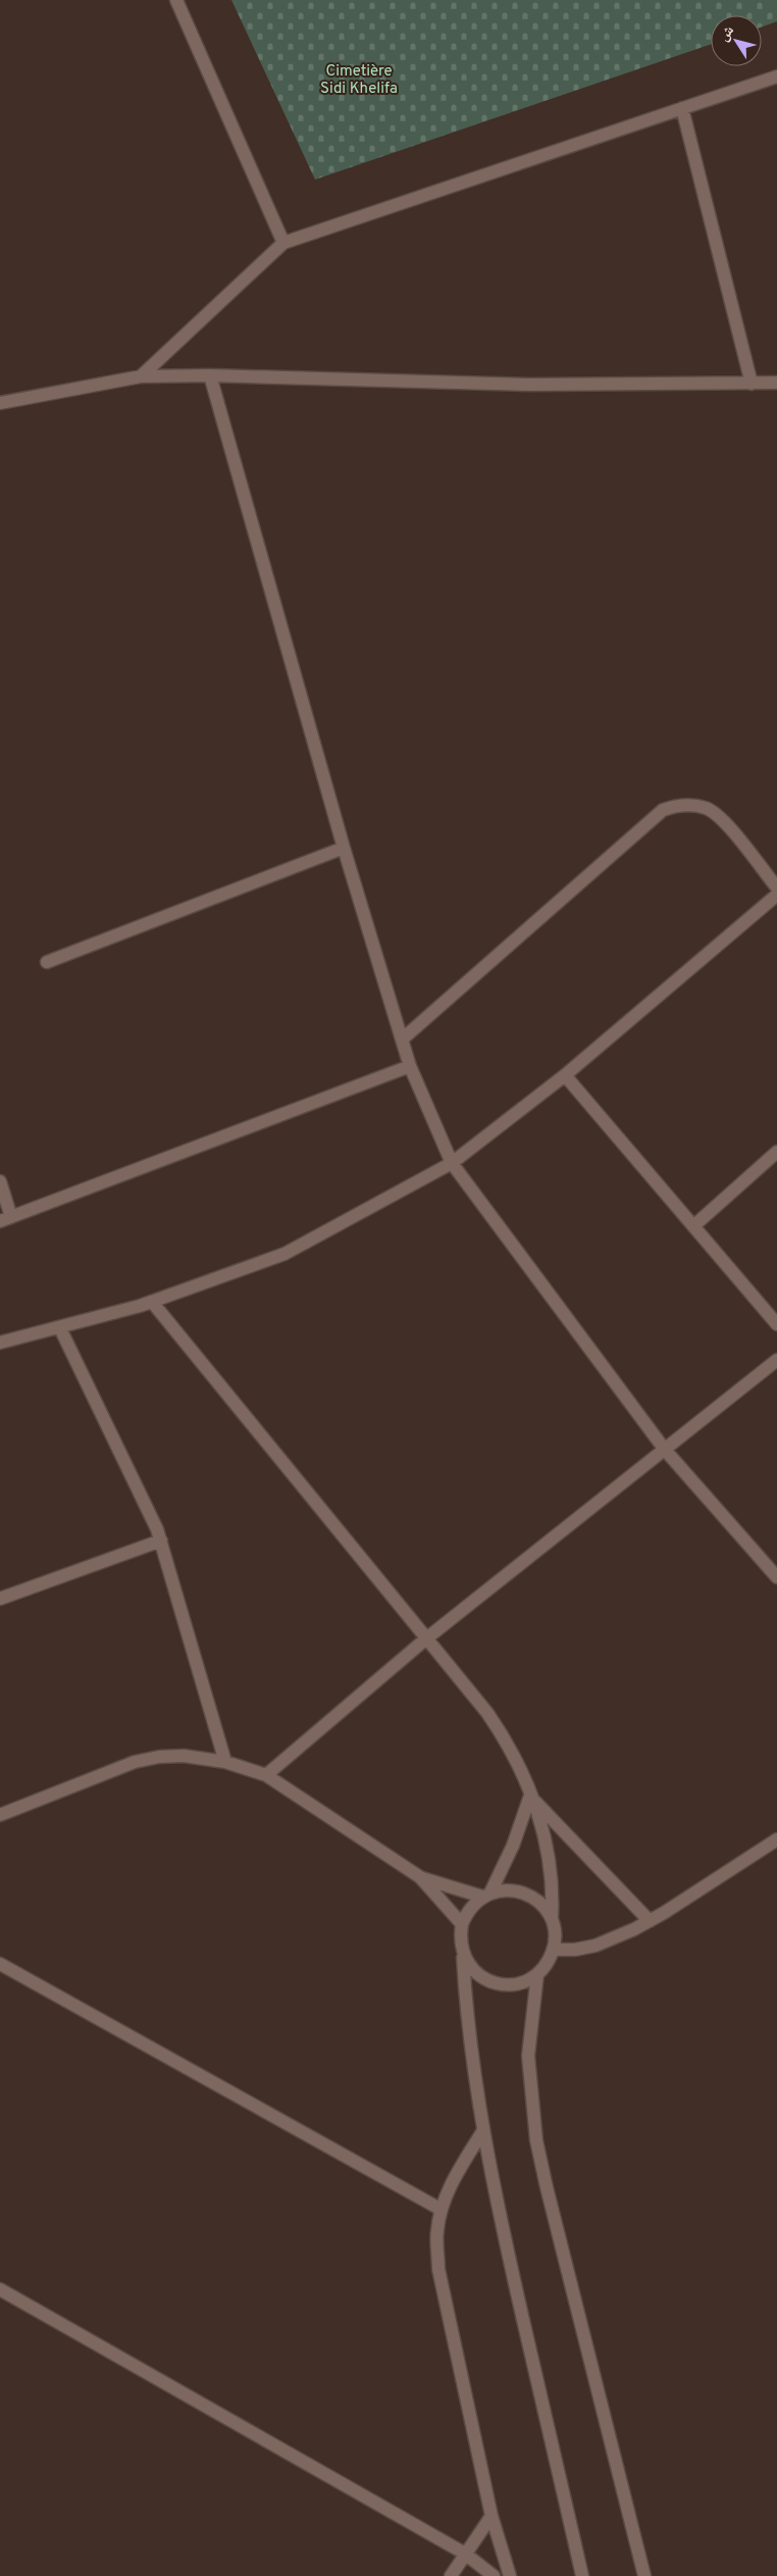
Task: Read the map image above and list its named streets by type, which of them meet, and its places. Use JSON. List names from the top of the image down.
{
  "parks": ["Cimetière Sidi Khelifa"],
  "north": "top left"
}
